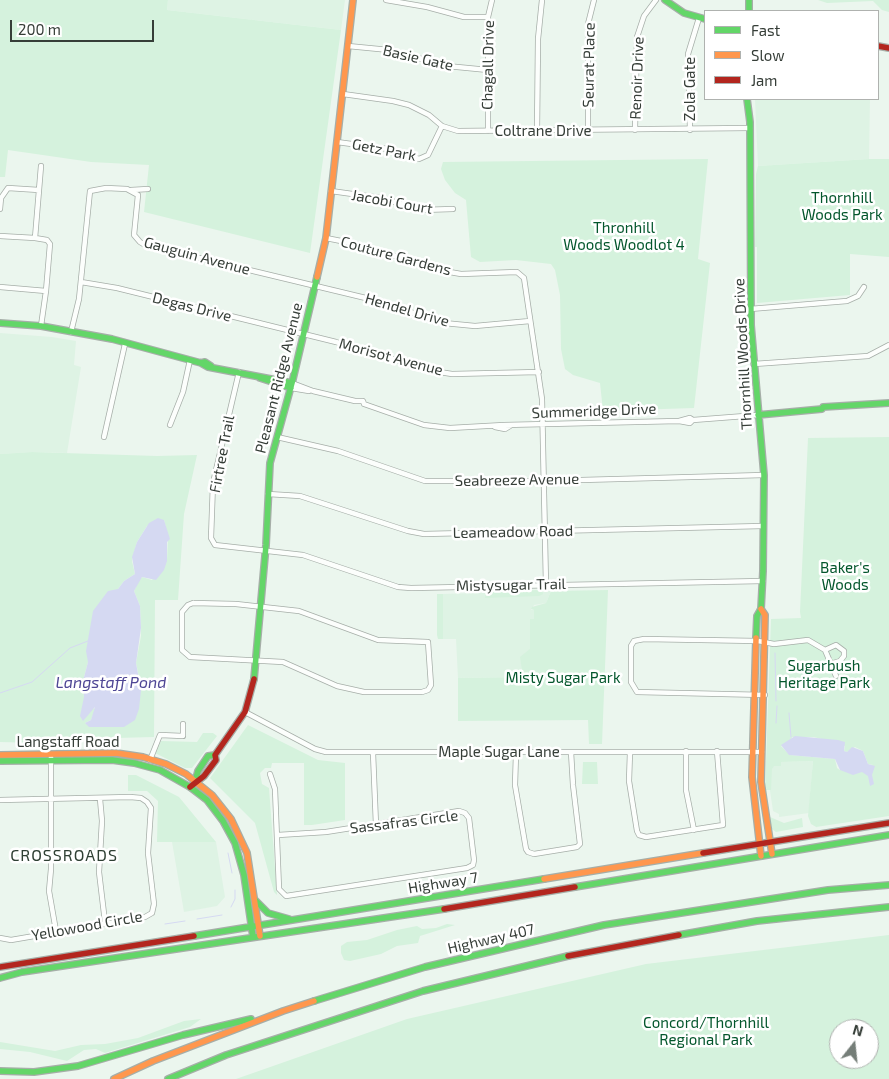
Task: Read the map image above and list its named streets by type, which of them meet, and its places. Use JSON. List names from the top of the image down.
{
  "streets": {
    "main road": [
      "Thornhill Woods Drive",
      "Pleasant Ridge Avenue",
      "Summeridge Drive",
      "Langstaff Road",
      "Highway 7",
      "Highway 407"
    ],
    "street": [
      "Basie Gate",
      "Chagall Drive",
      "Seurat Place",
      "Renoir Drive",
      "Zola Gate",
      "Coltrane Drive",
      "Getz Park",
      "Jacobi Court",
      "Gauguin Avenue",
      "Couture Gardens",
      "Degas Drive",
      "Hendel Drive",
      "Morisot Avenue",
      "Firtree Trail",
      "Seabreeze Avenue",
      "Leameadow Road",
      "Mistysugar Trail",
      "Maple Sugar Lane",
      "Sassafras Circle",
      "Yellowood Circle"
    ]
  },
  "crossings": [
    ["Basie Gate", "Chagall Drive"],
    ["Basie Gate", "Pleasant Ridge Avenue"],
    ["Chagall Drive", "Coltrane Drive"],
    ["Seurat Place", "Coltrane Drive"],
    ["Renoir Drive", "Coltrane Drive"],
    ["Zola Gate", "Coltrane Drive"],
    ["Coltrane Drive", "Getz Park"],
    ["Coltrane Drive", "Thornhill Woods Drive"],
    ["Coltrane Drive", "Pleasant Ridge Avenue"],
    ["Getz Park", "Pleasant Ridge Avenue"],
    ["Jacobi Court", "Pleasant Ridge Avenue"],
    ["Gauguin Avenue", "Hendel Drive"],
    ["Gauguin Avenue", "Pleasant Ridge Avenue"],
    ["Couture Gardens", "Hendel Drive"],
    ["Couture Gardens", "Morisot Avenue"],
    ["Couture Gardens", "Pleasant Ridge Avenue"],
    ["Couture Gardens", "Summeridge Drive"],
    ["Couture Gardens", "Seabreeze Avenue"],
    ["Couture Gardens", "Leameadow Road"],
    ["Couture Gardens", "Mistysugar Trail"],
    ["Degas Drive", "Morisot Avenue"],
    ["Degas Drive", "Pleasant Ridge Avenue"],
    ["Hendel Drive", "Pleasant Ridge Avenue"],
    ["Thornhill Woods Drive", "Summeridge Drive"],
    ["Thornhill Woods Drive", "Seabreeze Avenue"],
    ["Thornhill Woods Drive", "Leameadow Road"],
    ["Thornhill Woods Drive", "Mistysugar Trail"],
    ["Thornhill Woods Drive", "Maple Sugar Lane"],
    ["Thornhill Woods Drive", "Highway 7"],
    ["Morisot Avenue", "Pleasant Ridge Avenue"],
    ["Pleasant Ridge Avenue", "Summeridge Drive"],
    ["Pleasant Ridge Avenue", "Firtree Trail"],
    ["Pleasant Ridge Avenue", "Seabreeze Avenue"],
    ["Pleasant Ridge Avenue", "Leameadow Road"],
    ["Pleasant Ridge Avenue", "Mistysugar Trail"],
    ["Pleasant Ridge Avenue", "Langstaff Road"],
    ["Pleasant Ridge Avenue", "Maple Sugar Lane"],
    ["Summeridge Drive", "Firtree Trail"],
    ["Firtree Trail", "Mistysugar Trail"],
    ["Langstaff Road", "Highway 7"]
  ],
  "districts": ["CROSSROADS"],
  "water": ["Langstaff Pond"],
  "parks": [
    "Thornhill Woods Park",
    "Thronhill Woods Woodlot 4",
    "Baker's Woods",
    "Sugarbush Heritage Park",
    "Misty Sugar Park",
    "Concord/Thornhill Regional Park"
  ],
  "legend": ["Fast", "Slow", "Jam"],
  "scale_bar": "200 m",
  "north": "top"
}
